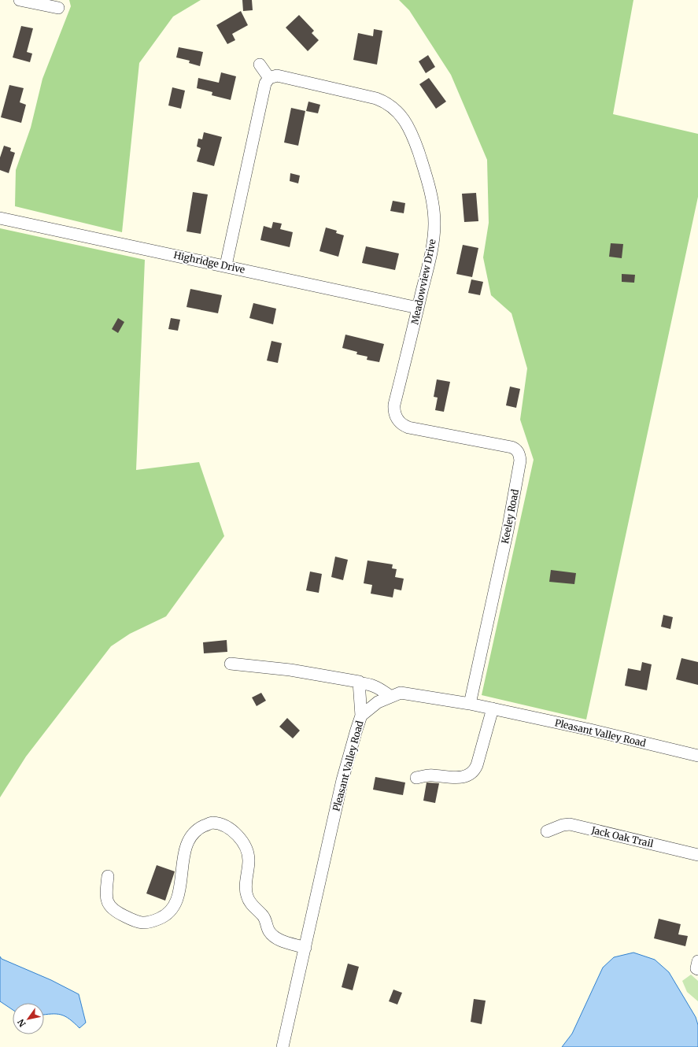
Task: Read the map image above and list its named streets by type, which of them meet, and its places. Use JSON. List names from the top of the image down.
{
  "streets": {
    "street": [
      "Highridge Drive",
      "Meadowview Drive",
      "Keeley Road",
      "Pleasant Valley Road",
      "Jack Oak Trail"
    ]
  },
  "crossings": [
    ["Highridge Drive", "Meadowview Drive"],
    ["Meadowview Drive", "Keeley Road"],
    ["Keeley Road", "Pleasant Valley Road"]
  ],
  "north": "bottom left"
}
